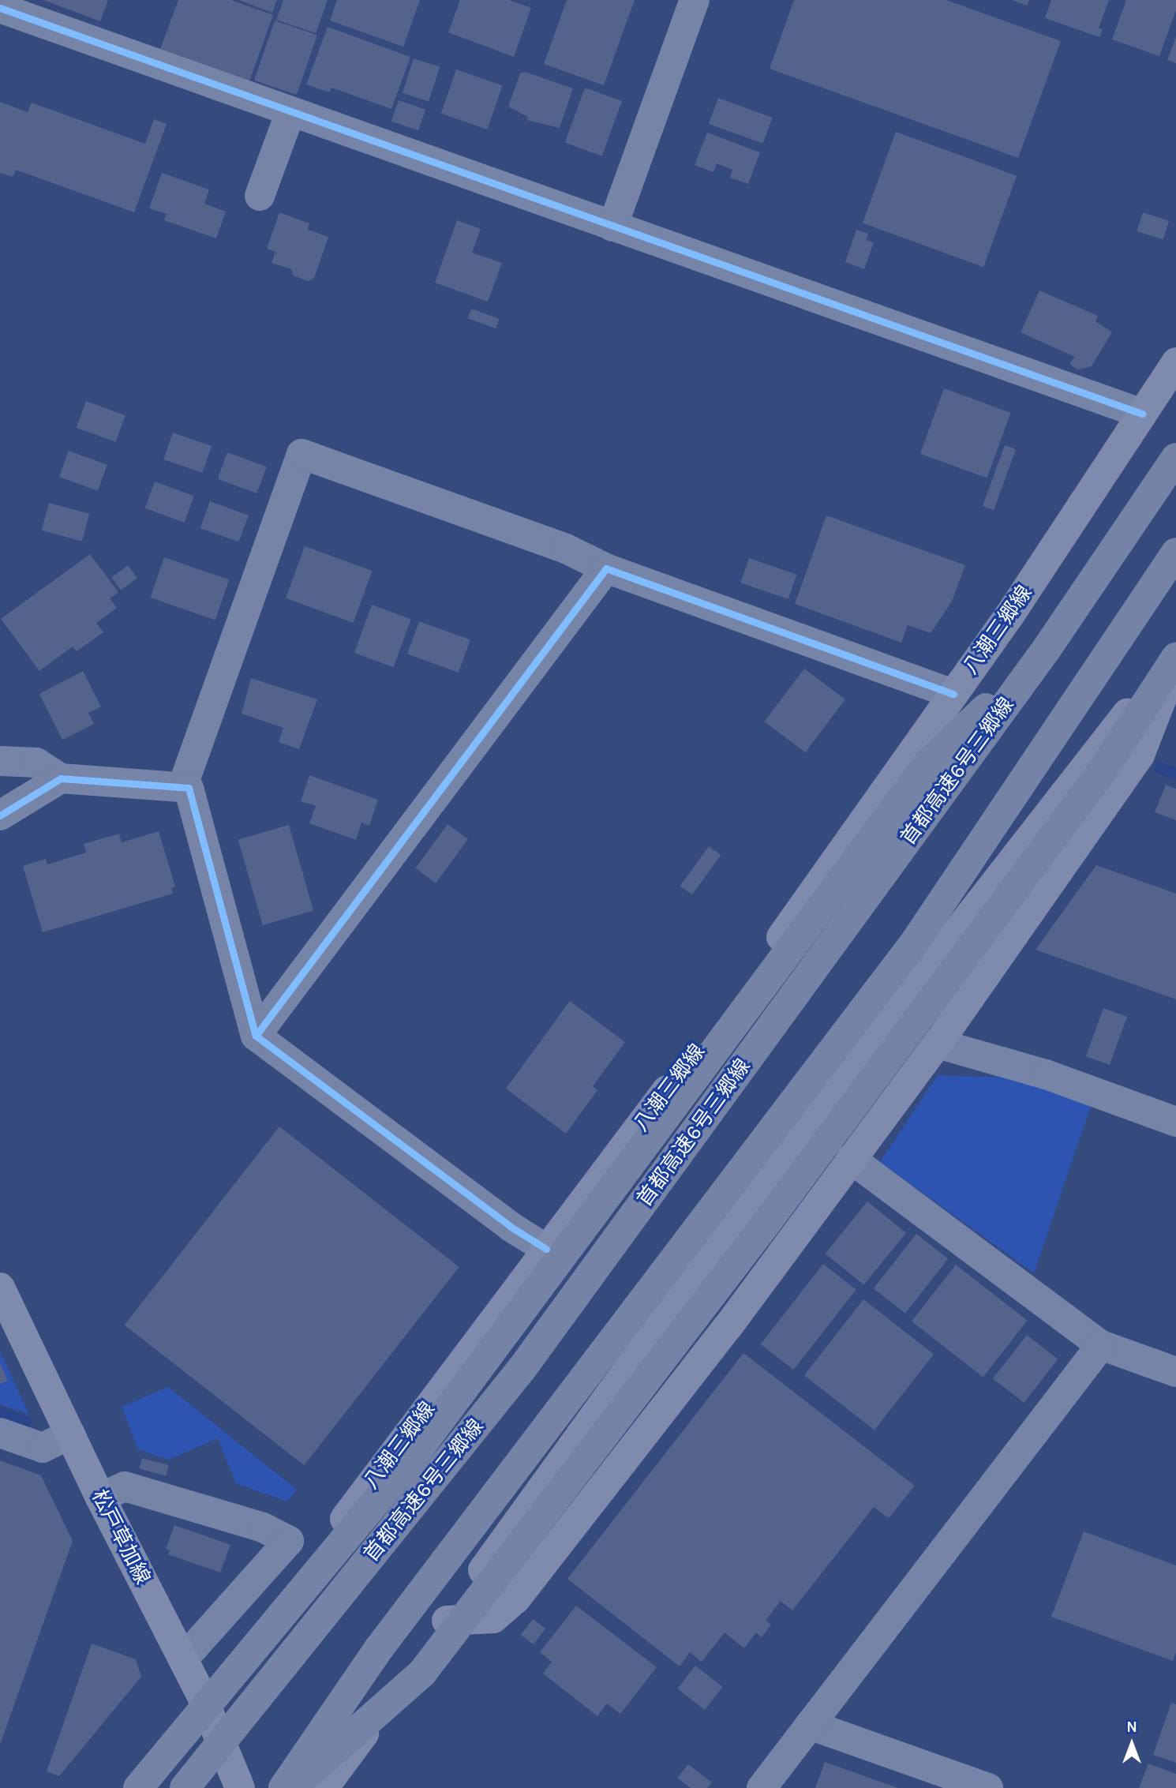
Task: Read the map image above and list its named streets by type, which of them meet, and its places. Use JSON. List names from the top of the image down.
{
  "streets": {
    "highway": ["首都高速6号三郷線"],
    "main road": ["八潮三郷線", "松戸草加線"]
  },
  "crossings": [
    ["八潮三郷線", "松戸草加線"]
  ],
  "north": "top"
}
